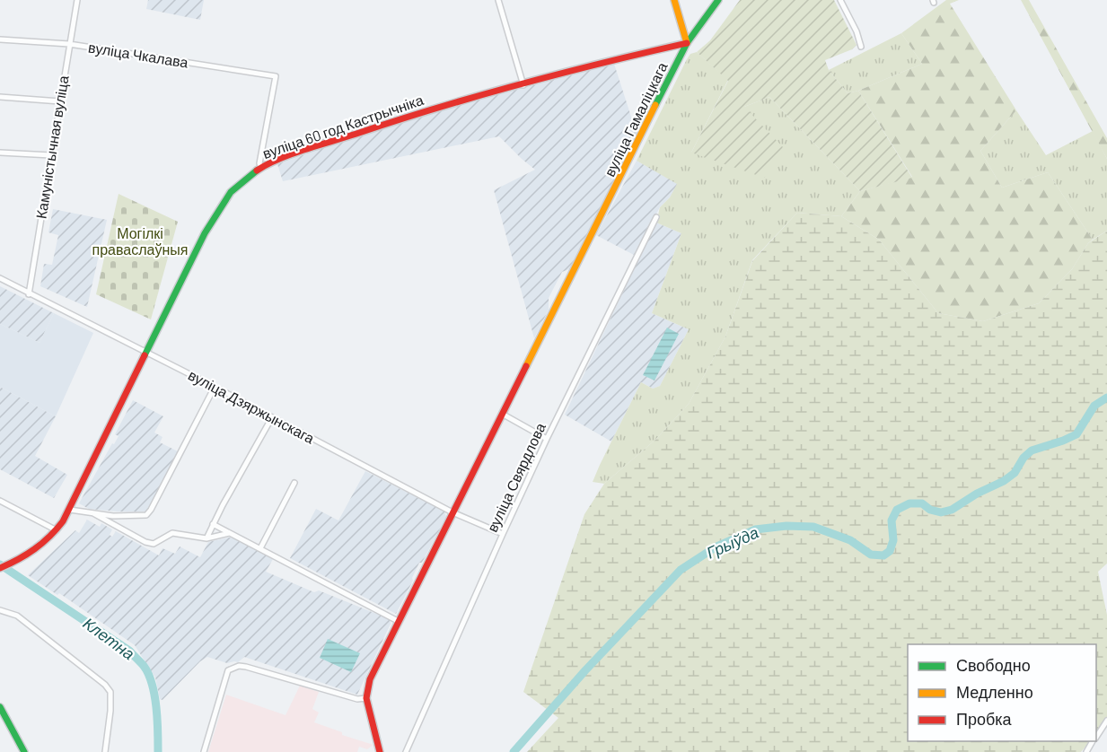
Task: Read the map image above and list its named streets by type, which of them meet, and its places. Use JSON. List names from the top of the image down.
{
  "streets": {
    "street": [
      "вуліца Чкалава",
      "вуліца Гамаліцкага",
      "вуліца 60 год Кастрычніка",
      "Камуністычная вуліца",
      "вуліца Дзяржынскага",
      "вуліца Свярдлова"
    ]
  },
  "crossings": [
    ["вуліца Чкалава", "вуліца 60 год Кастрычніка"],
    ["вуліца Чкалава", "Камуністычная вуліца"],
    ["вуліца Гамаліцкага", "вуліца 60 год Кастрычніка"],
    ["вуліца 60 год Кастрычніка", "вуліца Дзяржынскага"],
    ["Камуністычная вуліца", "вуліца Дзяржынскага"],
    ["вуліца Дзяржынскага", "вуліца Свярдлова"]
  ],
  "water": ["Грыўда", "Клетна"],
  "parks": ["Могілкі праваслаўныя"],
  "legend": ["Свободно", "Медленно", "Пробка"]
}
